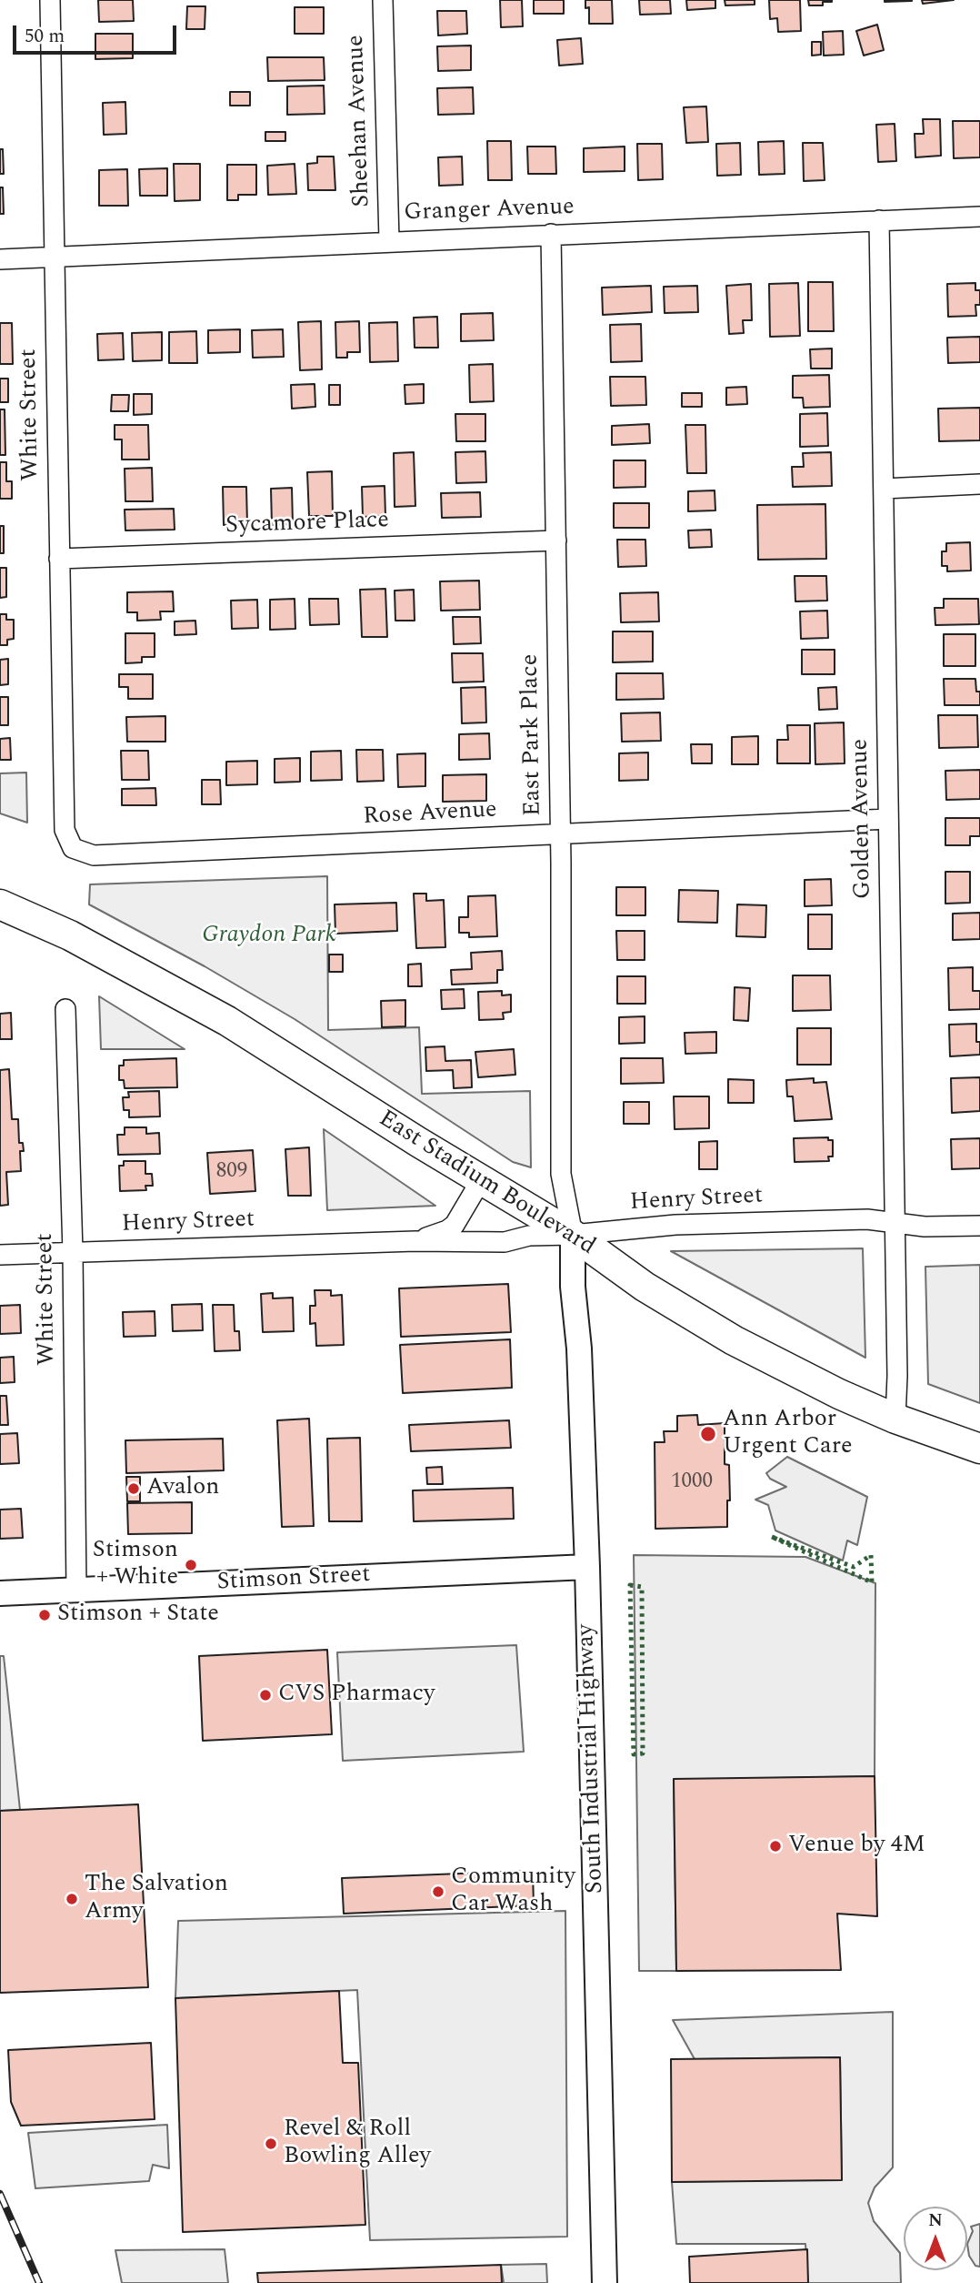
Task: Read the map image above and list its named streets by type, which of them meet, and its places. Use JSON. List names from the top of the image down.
{
  "streets": {
    "main road": ["East Stadium Boulevard"],
    "street": [
      "Sheehan Avenue",
      "Granger Avenue",
      "White Street",
      "Sycamore Place",
      "East Park Place",
      "Rose Avenue",
      "Golden Avenue",
      "Henry Street",
      "Stimson Street",
      "South Industrial Highway"
    ]
  },
  "crossings": [
    ["Sheehan Avenue", "Granger Avenue"],
    ["Granger Avenue", "White Street"],
    ["Granger Avenue", "East Park Place"],
    ["Granger Avenue", "Golden Avenue"],
    ["White Street", "Sycamore Place"],
    ["White Street", "Rose Avenue"],
    ["White Street", "Henry Street"],
    ["White Street", "Stimson Street"],
    ["Sycamore Place", "East Park Place"],
    ["East Park Place", "Rose Avenue"],
    ["East Park Place", "East Stadium Boulevard"],
    ["East Park Place", "Henry Street"],
    ["East Park Place", "South Industrial Highway"],
    ["Rose Avenue", "Golden Avenue"],
    ["Golden Avenue", "East Stadium Boulevard"],
    ["Golden Avenue", "Henry Street"],
    ["East Stadium Boulevard", "Henry Street"],
    ["East Stadium Boulevard", "South Industrial Highway"],
    ["Henry Street", "South Industrial Highway"],
    ["Stimson Street", "South Industrial Highway"]
  ],
  "parks": ["Graydon Park"],
  "places": [
    "Ann Arbor Urgent Care",
    "Avalon",
    "Stimson + White",
    "Stimson + State",
    "CVS Pharmacy",
    "Venue by 4M",
    "Community Car Wash",
    "The Salvation Army",
    "Revel & Roll Bowling Alley"
  ],
  "house_numbers": ["809", "1000"],
  "scale_bar": "50 m",
  "north": "top"
}
